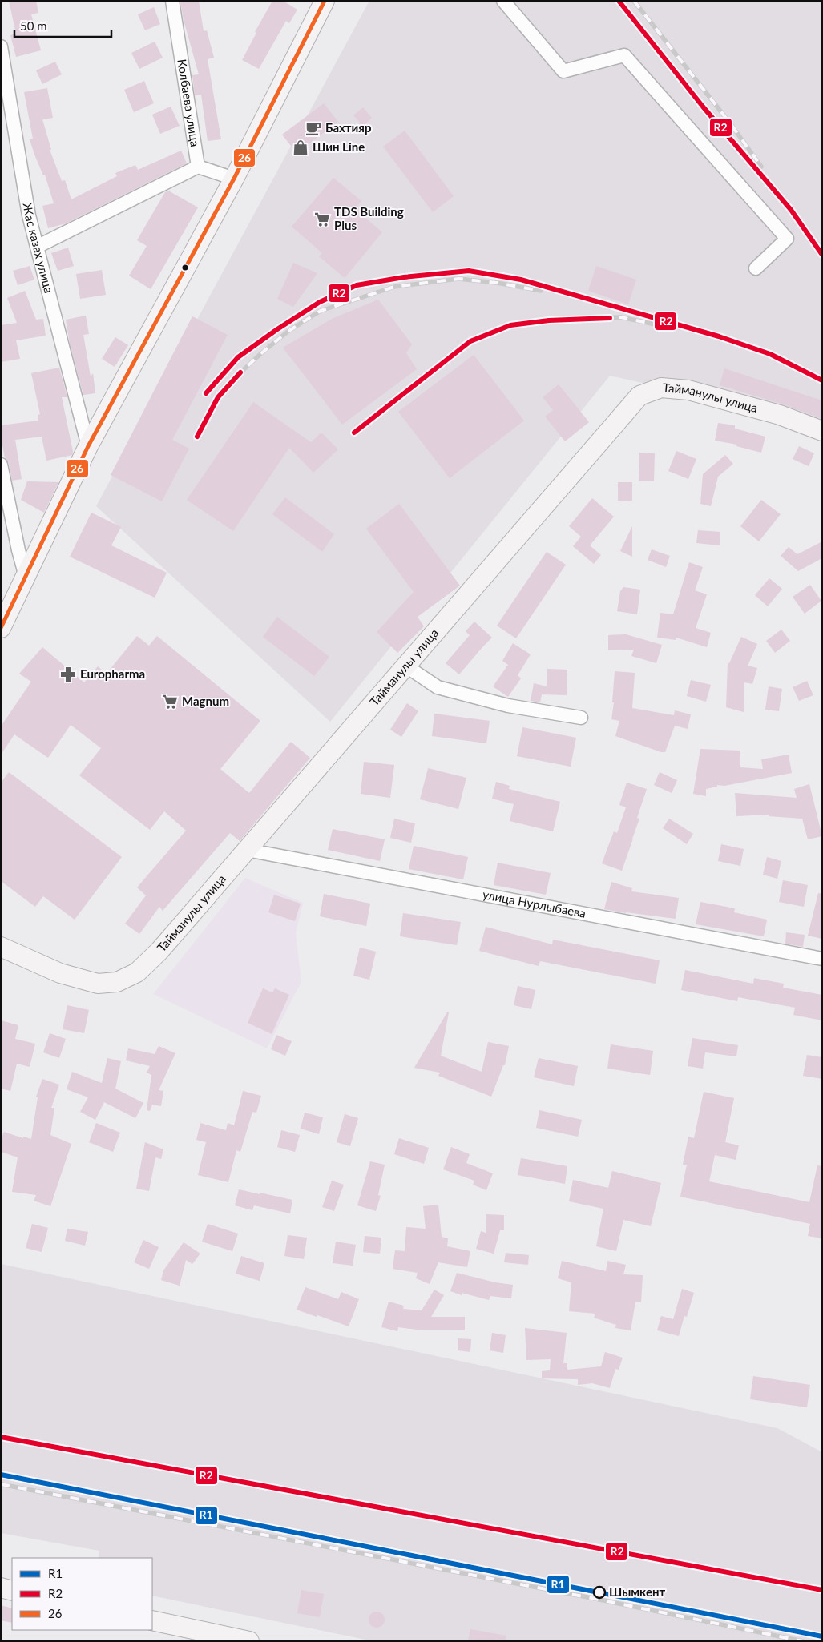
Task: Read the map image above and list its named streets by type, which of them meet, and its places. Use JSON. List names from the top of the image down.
{
  "streets": {
    "street": [
      "Колбаева улица",
      "Жас казах улица",
      "Тайманулы улица",
      "улица Нурлыбаева"
    ]
  },
  "crossings": [
    ["Тайманулы улица", "улица Нурлыбаева"]
  ],
  "places": {
    "cafe": ["Бахтияр"],
    "shop": ["Шин Line"],
    "supermarket": ["TDS Building Plus", "Magnum"],
    "pharmacy": ["Europharma"],
    "other": ["Шымкент"]
  },
  "lines": ["transit line R2", "transit line 26", "transit line R1"],
  "legend": ["R1", "R2", "26"],
  "scale_bar": "50 m"
}
